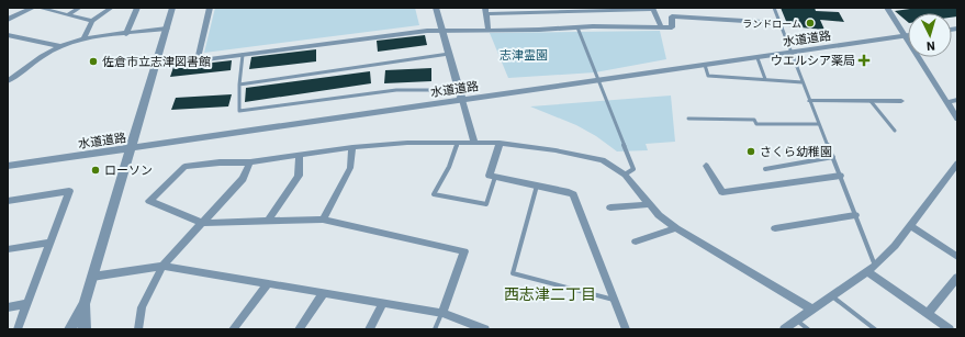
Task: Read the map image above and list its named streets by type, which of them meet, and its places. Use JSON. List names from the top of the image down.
{
  "streets": {
    "street": ["水道道路"]
  },
  "districts": ["西志津二丁目"],
  "parks": ["志津霊園"],
  "places": {
    "other": [
      "ランドローム",
      "佐倉市立志津図書館",
      "さくら幼稚園",
      "ローソン"
    ],
    "health": ["ウエルシア薬局"]
  },
  "north": "bottom"
}
